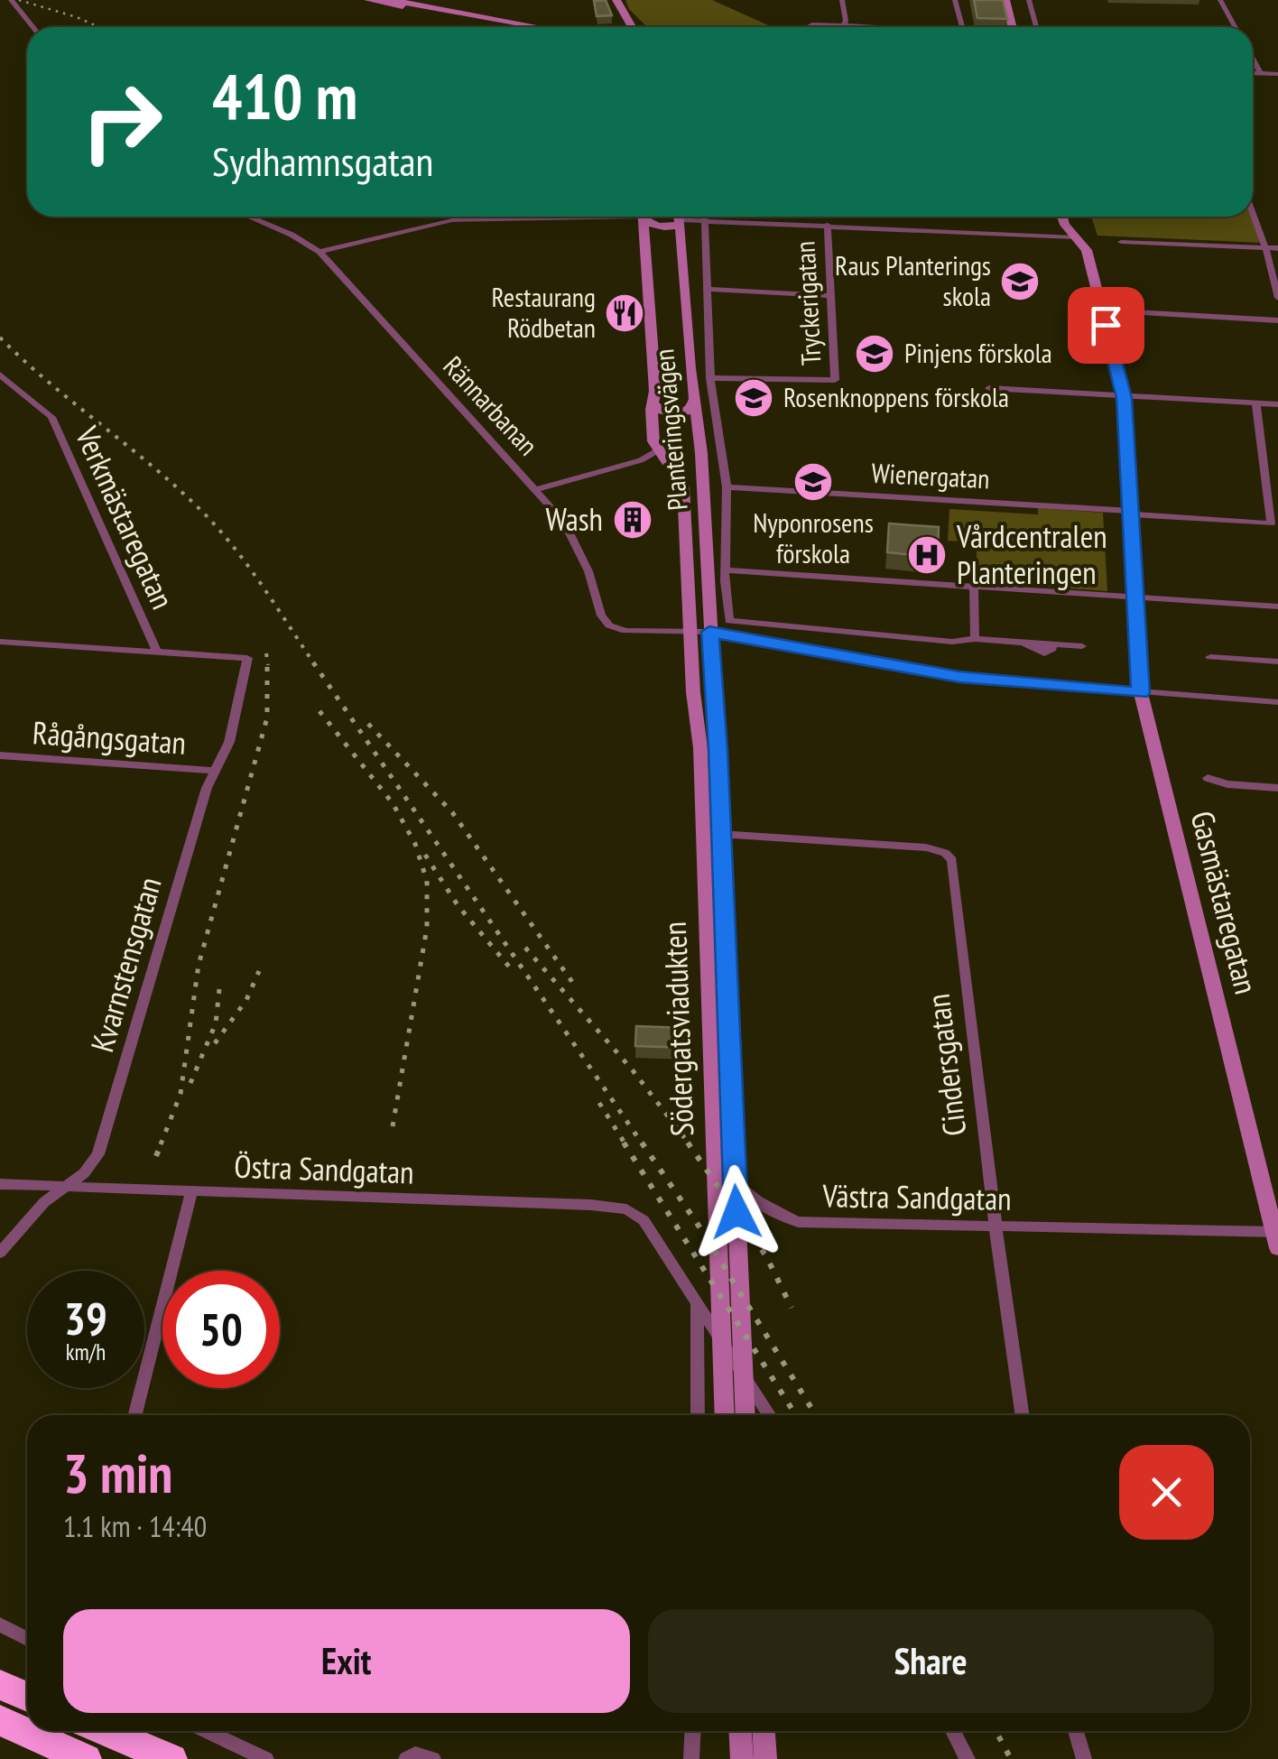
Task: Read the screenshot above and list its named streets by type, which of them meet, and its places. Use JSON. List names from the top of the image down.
{
  "streets": {
    "main road": ["Planteringsvägen", "Gasmästaregatan", "Södergatsviadukten"],
    "street": [
      "Tryckerigatan",
      "Rännarbanan",
      "Wienergatan",
      "Verkmästaregatan",
      "Rågångsgatan",
      "Kvarnstensgatan",
      "Cindersgatan",
      "Östra Sandgatan",
      "Västra Sandgatan"
    ]
  },
  "crossings": [
    ["Tryckerigatan", "Planteringsvägen"],
    ["Rännarbanan", "Planteringsvägen"],
    ["Rännarbanan", "Södergatsviadukten"],
    ["Planteringsvägen", "Wienergatan"],
    ["Planteringsvägen", "Södergatsviadukten"],
    ["Wienergatan", "Gasmästaregatan"],
    ["Verkmästaregatan", "Kvarnstensgatan"],
    ["Rågångsgatan", "Kvarnstensgatan"],
    ["Gasmästaregatan", "Västra Sandgatan"],
    ["Kvarnstensgatan", "Östra Sandgatan"],
    ["Cindersgatan", "Västra Sandgatan"]
  ],
  "places": {
    "school or university": [
      "Raus Planterings skola",
      "Pinjens förskola",
      "Rosenknoppens förskola",
      "Nyponrosens förskola"
    ],
    "restaurant": ["Restaurang Rödbetan"],
    "building": ["Wash"],
    "hospital": ["Vårdcentralen Planteringen"]
  },
  "page": {
    "turn": ["410 m", "Sydhamnsgatan"],
    "speed": "39 km/h",
    "limit": "50",
    "heading": ["3 min", "1.1 km · 14:40"],
    "buttons": ["Exit", "Share"]
  }
}
